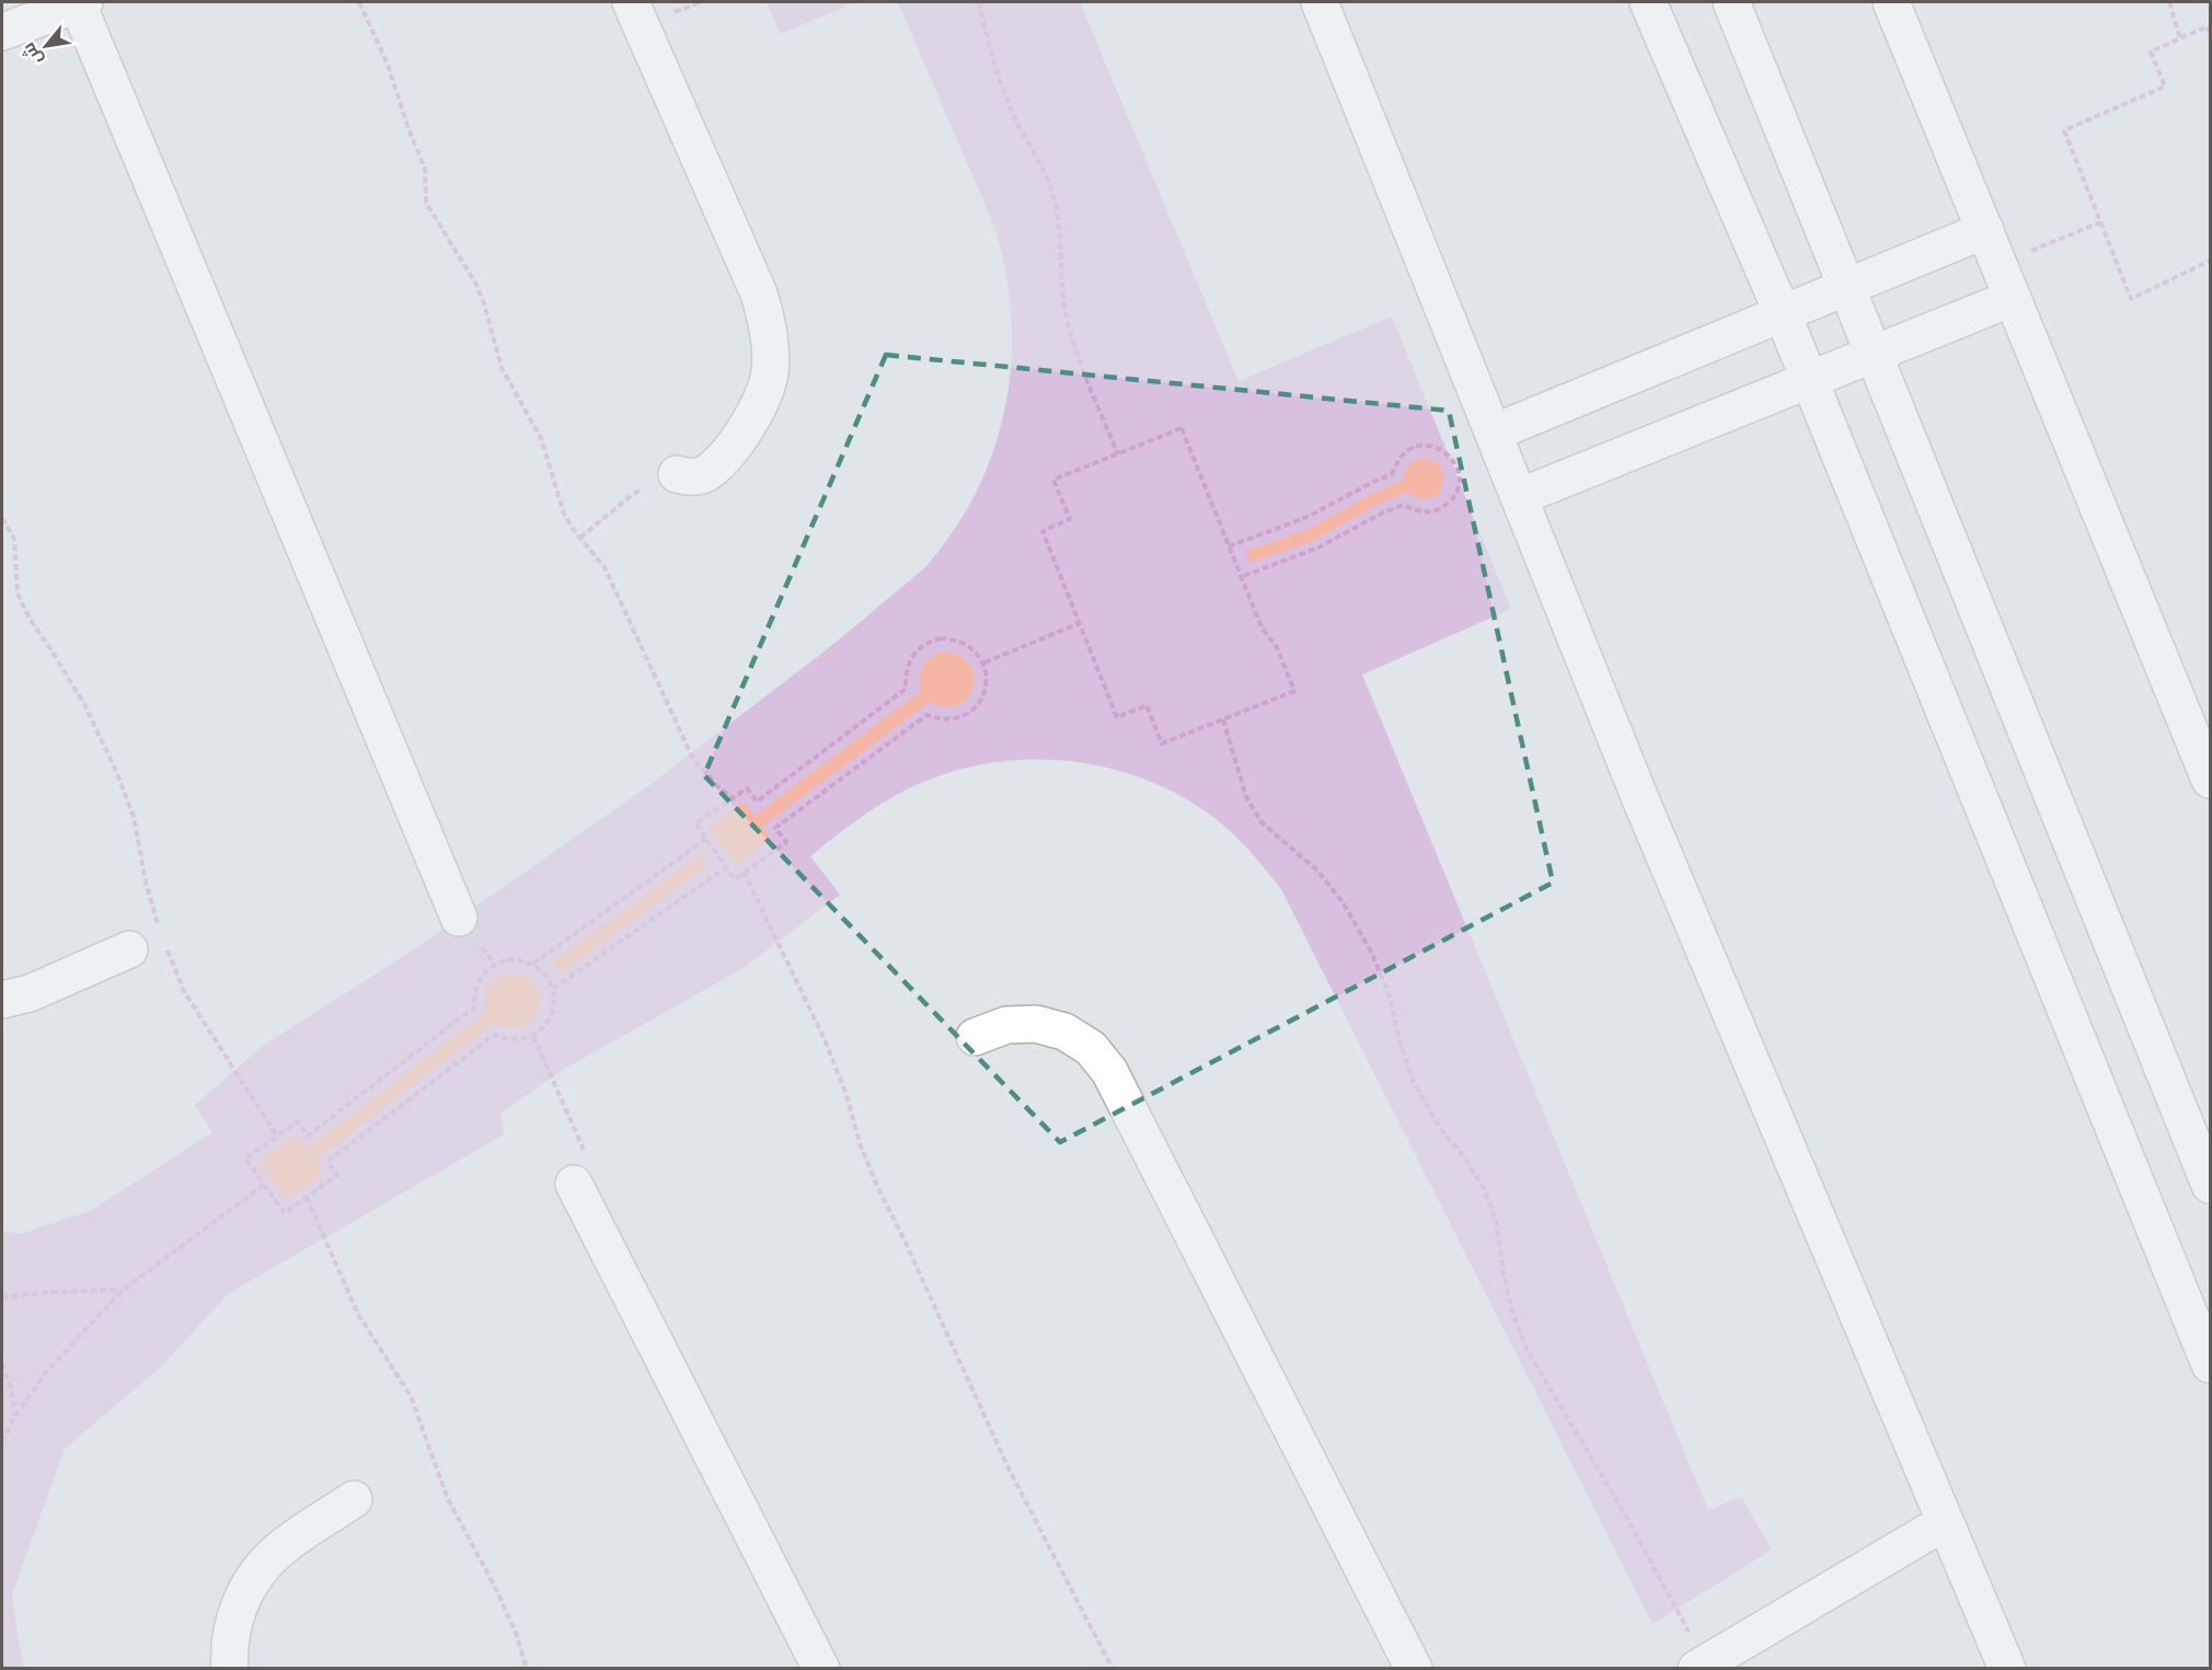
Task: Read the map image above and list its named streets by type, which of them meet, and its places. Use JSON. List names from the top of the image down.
{
  "north": "bottom left"
}
